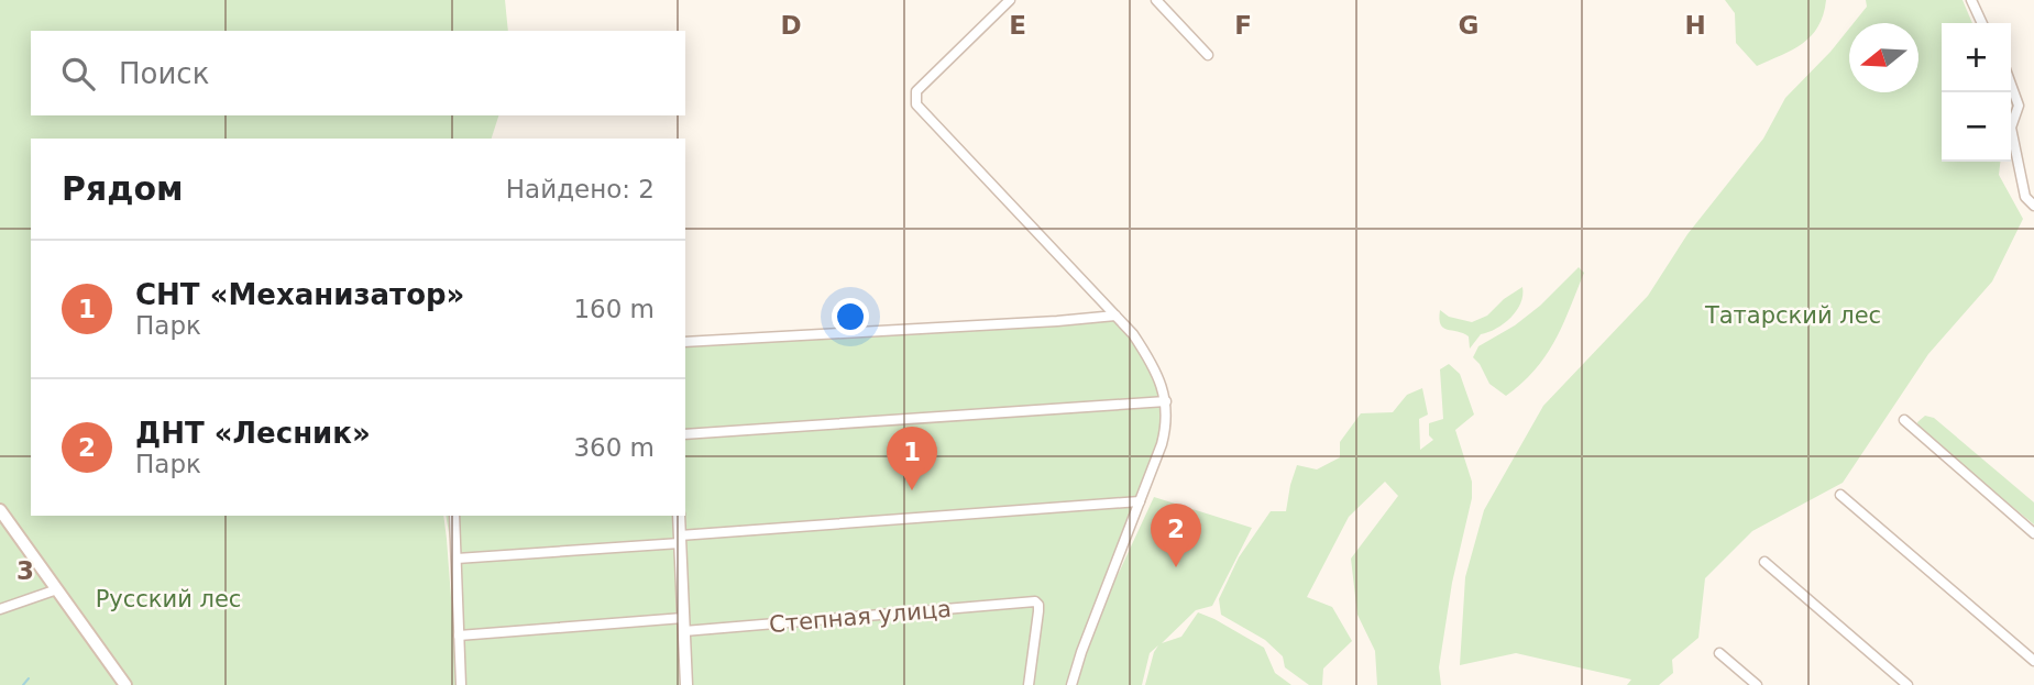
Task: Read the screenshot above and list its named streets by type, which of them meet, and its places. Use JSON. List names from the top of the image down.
{
  "streets": {
    "street": ["Степная улица"]
  },
  "parks": ["Татарский лес", "Русский лес"],
  "north": "left",
  "page": {
    "map_buttons": ["+", "−"],
    "search": "Поиск",
    "heading": ["Рядом", "Найдено: 2"],
    "list": [
      {
        "mark": "1",
        "name": "СНТ «Механизатор»",
        "note": "Парк",
        "value": "160 m"
      },
      {
        "mark": "2",
        "name": "ДНТ «Лесник»",
        "note": "Парк",
        "value": "360 m"
      }
    ],
    "pins": ["1", "2"]
  },
  "grid": {
    "columns": [
      "D",
      "E",
      "F",
      "G",
      "H"
    ],
    "rows": ["3"]
  }
}
